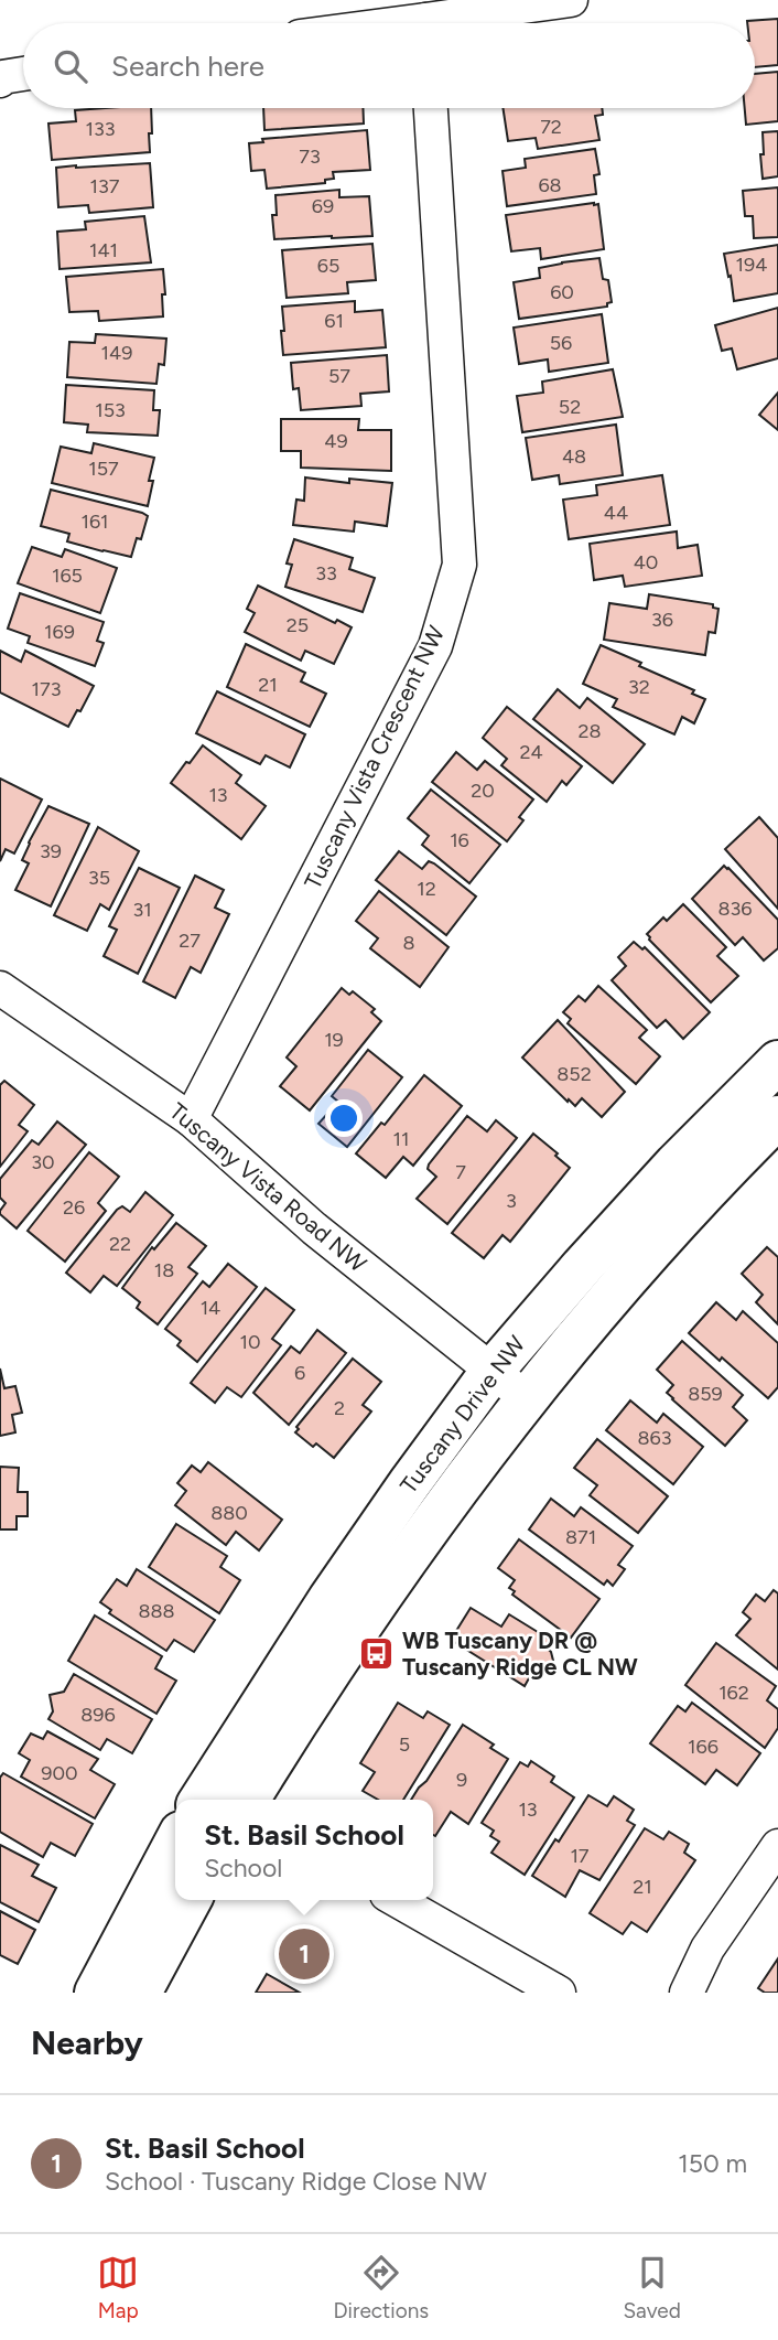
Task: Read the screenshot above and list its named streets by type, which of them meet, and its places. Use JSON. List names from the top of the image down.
{
  "streets": {
    "street": ["Tuscany Vista Crescent NW", "Tuscany Vista Road NW", "Tuscany Drive NW"]
  },
  "crossings": [
    ["Tuscany Vista Crescent NW", "Tuscany Vista Road NW"],
    ["Tuscany Vista Road NW", "Tuscany Drive NW"]
  ],
  "places": {
    "bus stop": ["WB Tuscany DR @ Tuscany Ridge CL NW"]
  },
  "house_numbers": [
    "72",
    "133",
    "73",
    "68",
    "137",
    "69",
    "141",
    "194",
    "65",
    "60",
    "61",
    "56",
    "149",
    "57",
    "52",
    "153",
    "49",
    "48",
    "157",
    "44",
    "161",
    "40",
    "33",
    "165",
    "36",
    "25",
    "169",
    "21",
    "32",
    "173",
    "28",
    "24",
    "20",
    "13",
    "16",
    "39",
    "35",
    "12",
    "836",
    "31",
    "27",
    "8",
    "19",
    "852",
    "11",
    "30",
    "7",
    "3",
    "26",
    "22",
    "18",
    "14",
    "10",
    "6",
    "859",
    "2",
    "863",
    "880",
    "871",
    "888",
    "162",
    "896",
    "5",
    "166",
    "900",
    "9",
    "13",
    "17",
    "21"
  ],
  "page": {
    "search": "Search here",
    "popup": ["St. Basil School", "School"],
    "pins": "1",
    "heading": "Nearby",
    "list": [
      {
        "mark": "1",
        "name": "St. Basil School",
        "note": "School · Tuscany Ridge Close NW",
        "value": "150 m"
      }
    ],
    "nav": ["Map", "Directions", "Saved"]
  }
}
